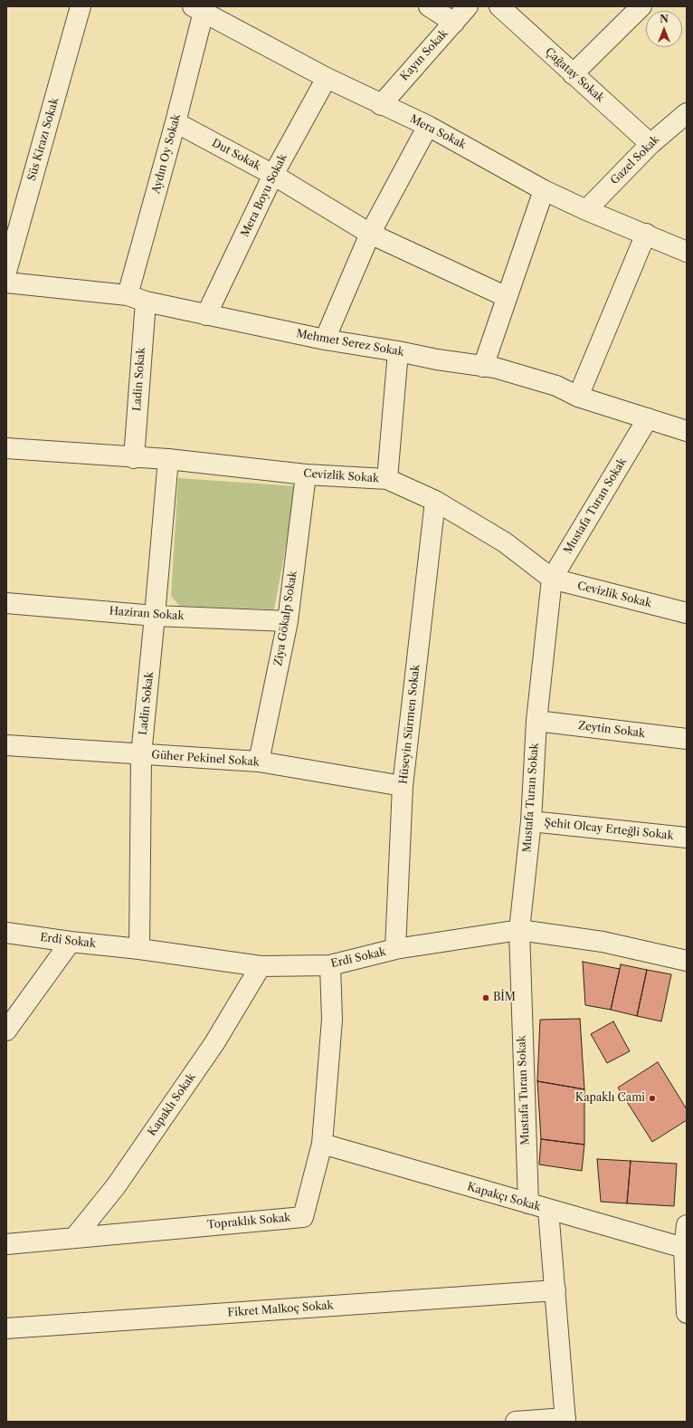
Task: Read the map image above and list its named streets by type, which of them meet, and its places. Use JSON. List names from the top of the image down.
{
  "streets": {
    "street": [
      "Kayın Sokak",
      "Çağatay Sokak",
      "Mera Sokak",
      "Süs Kirazı Sokak",
      "Aydın Oy Sokak",
      "Dut Sokak",
      "Gazel Sokak",
      "Mera Boyu Sokak",
      "Mehmet Serez Sokak",
      "Ladin Sokak",
      "Cevizlik Sokak",
      "Mustafa Turan Sokak",
      "Haziran Sokak",
      "Ziya Gökalp Sokak",
      "Hüseyin Sürmen Sokak",
      "Zeytin Sokak",
      "Güher Pekinel Sokak",
      "Şehit Olcay Erteğli Sokak",
      "Erdi Sokak",
      "Kapaklı Sokak",
      "Kapakçı Sokak",
      "Topraklık Sokak",
      "Fikret Malkoç Sokak"
    ]
  },
  "crossings": [
    ["Kayın Sokak", "Mera Sokak"],
    ["Çağatay Sokak", "Gazel Sokak"],
    ["Mera Sokak", "Aydın Oy Sokak"],
    ["Mera Sokak", "Gazel Sokak"],
    ["Mera Sokak", "Mera Boyu Sokak"],
    ["Aydın Oy Sokak", "Dut Sokak"],
    ["Aydın Oy Sokak", "Mehmet Serez Sokak"],
    ["Aydın Oy Sokak", "Ladin Sokak"],
    ["Dut Sokak", "Mera Boyu Sokak"],
    ["Mera Boyu Sokak", "Mehmet Serez Sokak"],
    ["Mehmet Serez Sokak", "Ladin Sokak"],
    ["Mehmet Serez Sokak", "Mustafa Turan Sokak"],
    ["Ladin Sokak", "Cevizlik Sokak"],
    ["Ladin Sokak", "Haziran Sokak"],
    ["Ladin Sokak", "Güher Pekinel Sokak"],
    ["Ladin Sokak", "Erdi Sokak"],
    ["Cevizlik Sokak", "Mustafa Turan Sokak"],
    ["Cevizlik Sokak", "Ziya Gökalp Sokak"],
    ["Cevizlik Sokak", "Hüseyin Sürmen Sokak"],
    ["Mustafa Turan Sokak", "Zeytin Sokak"],
    ["Mustafa Turan Sokak", "Şehit Olcay Erteğli Sokak"],
    ["Mustafa Turan Sokak", "Erdi Sokak"],
    ["Mustafa Turan Sokak", "Kapakçı Sokak"],
    ["Haziran Sokak", "Ziya Gökalp Sokak"],
    ["Ziya Gökalp Sokak", "Güher Pekinel Sokak"],
    ["Hüseyin Sürmen Sokak", "Güher Pekinel Sokak"],
    ["Hüseyin Sürmen Sokak", "Erdi Sokak"],
    ["Erdi Sokak", "Kapaklı Sokak"],
    ["Erdi Sokak", "Topraklık Sokak"],
    ["Kapaklı Sokak", "Topraklık Sokak"],
    ["Kapakçı Sokak", "Topraklık Sokak"]
  ],
  "places": ["BİM", "Kapaklı Cami"],
  "north": "top"
}
